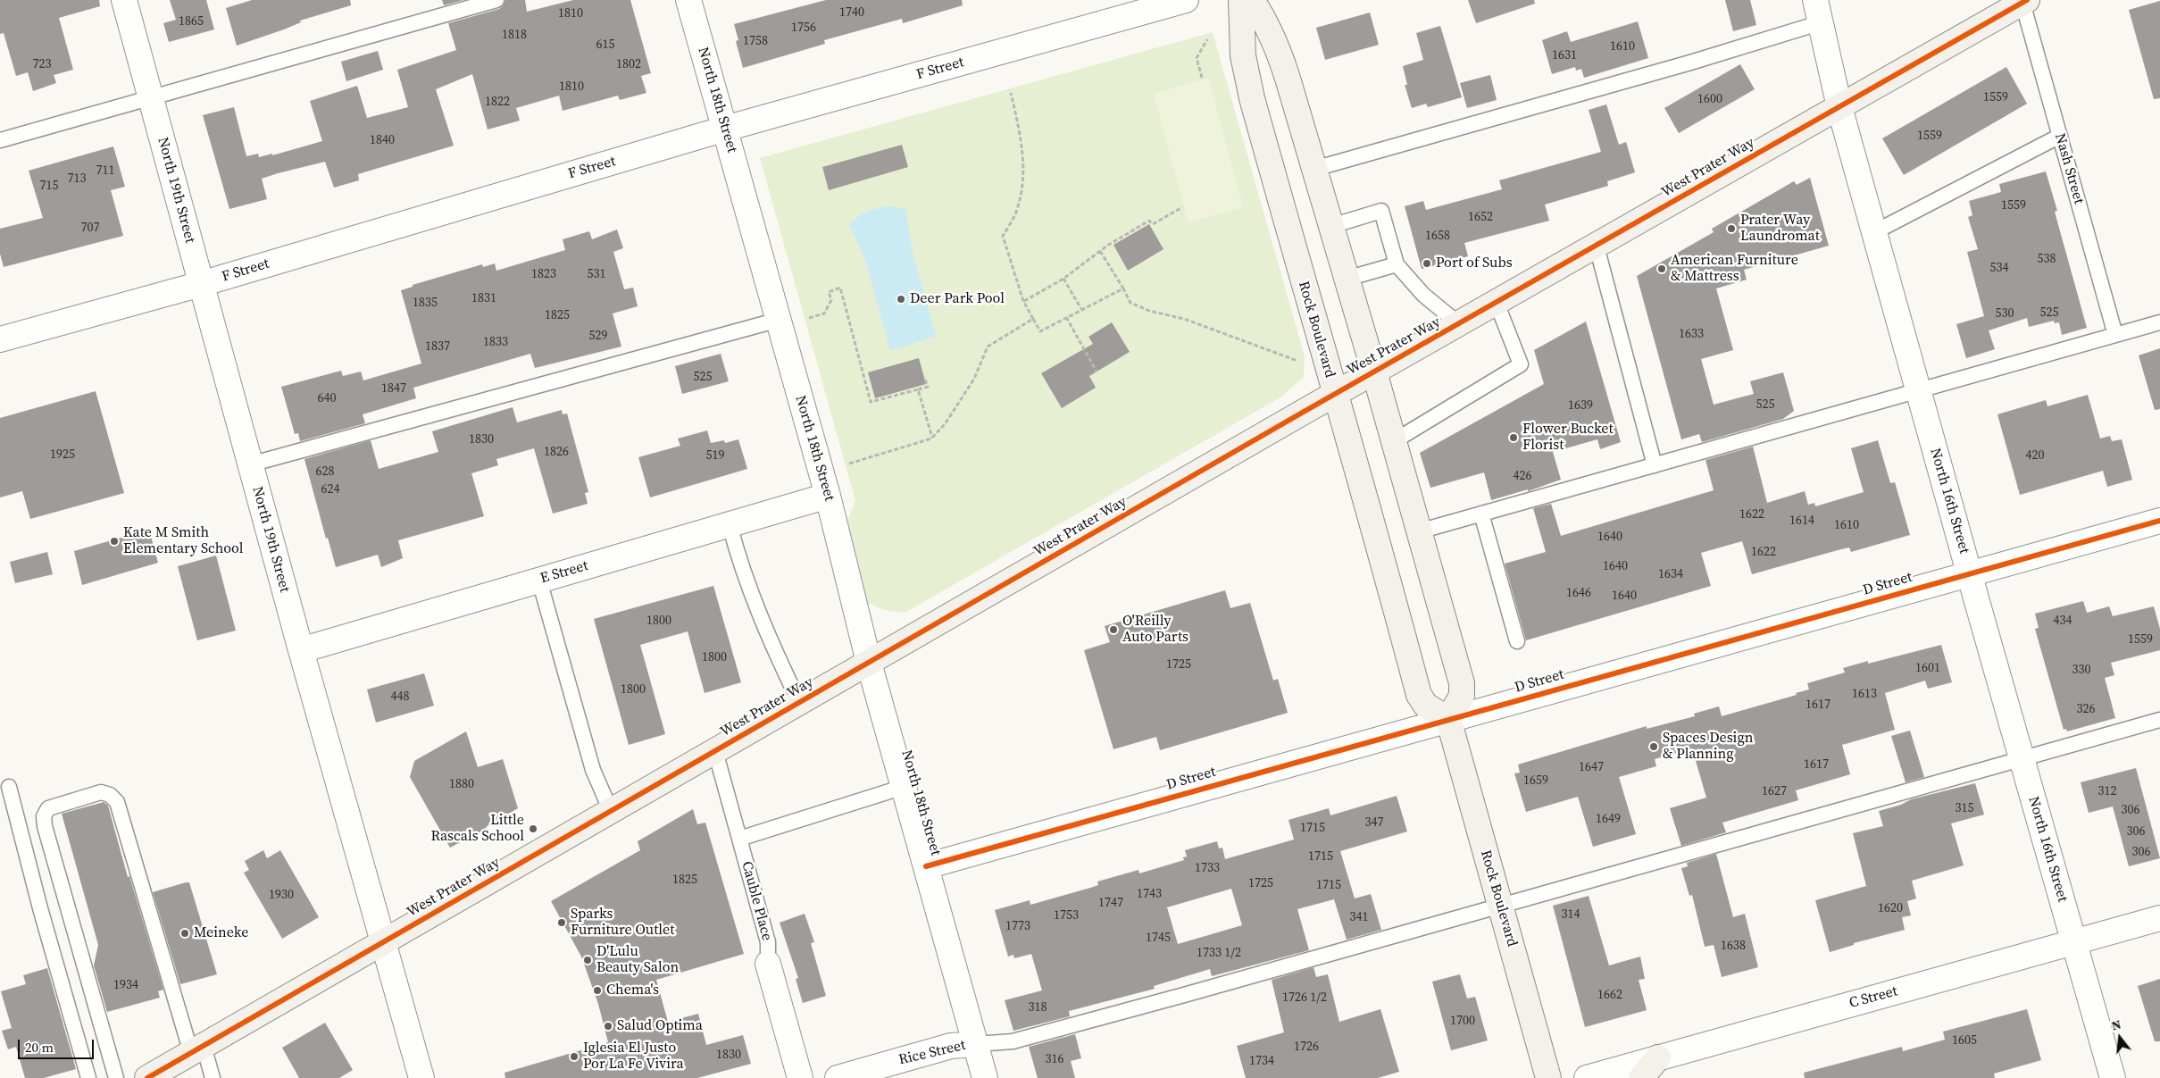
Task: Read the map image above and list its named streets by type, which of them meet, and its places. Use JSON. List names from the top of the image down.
{
  "streets": {
    "main road": ["West Prater Way", "Rock Boulevard"],
    "street": [
      "F Street",
      "North 18th Street",
      "North 19th Street",
      "North 16th Street",
      "E Street",
      "D Street",
      "Cauble Place",
      "C Street",
      "Rice Street"
    ],
    "lane": ["Nash Street"]
  },
  "crossings": [
    ["F Street", "North 18th Street"],
    ["F Street", "North 19th Street"],
    ["North 18th Street", "West Prater Way"],
    ["North 18th Street", "E Street"],
    ["North 18th Street", "D Street"],
    ["North 18th Street", "Rice Street"],
    ["West Prater Way", "Nash Street"],
    ["West Prater Way", "North 19th Street"],
    ["West Prater Way", "Rock Boulevard"],
    ["West Prater Way", "North 16th Street"],
    ["West Prater Way", "Cauble Place"],
    ["North 19th Street", "E Street"],
    ["Rock Boulevard", "D Street"],
    ["North 16th Street", "D Street"],
    ["North 16th Street", "C Street"]
  ],
  "places": [
    "Prater Way Laundromat",
    "Port of Subs",
    "American Furniture & Mattress",
    "Deer Park Pool",
    "Flower Bucket Florist",
    "Kate M Smith Elementary School",
    "O'Reilly Auto Parts",
    "Spaces Design & Planning",
    "Little Rascals School",
    "Sparks Furniture Outlet",
    "Meineke",
    "D'Lulu Beauty Salon",
    "Chema's",
    "Salud Optima",
    "Iglesia El Justo Por La Fe Vivira"
  ],
  "house_numbers": [
    "1740",
    "1810",
    "1865",
    "1756",
    "1818",
    "1758",
    "615",
    "1610",
    "1631",
    "723",
    "1802",
    "1810",
    "1559",
    "1600",
    "1822",
    "1559",
    "1840",
    "711",
    "713",
    "715",
    "1559",
    "1652",
    "707",
    "1658",
    "538",
    "534",
    "1823",
    "531",
    "1831",
    "1835",
    "525",
    "530",
    "1825",
    "1633",
    "529",
    "1833",
    "1837",
    "525",
    "1847",
    "640",
    "525",
    "1639",
    "1830",
    "1826",
    "1925",
    "519",
    "420",
    "628",
    "426",
    "624",
    "1622",
    "1614",
    "1610",
    "1640",
    "1622",
    "1640",
    "1634",
    "1646",
    "1640",
    "1800",
    "434",
    "1559",
    "1800",
    "1725",
    "1601",
    "330",
    "1800",
    "1613",
    "448",
    "1617",
    "326",
    "1617",
    "1647",
    "1659",
    "1880",
    "1627",
    "312",
    "315",
    "306",
    "1649",
    "347",
    "1715",
    "306",
    "306",
    "1715",
    "1733",
    "1825",
    "1725",
    "1715",
    "1743",
    "1930",
    "1747",
    "1620",
    "314",
    "1753",
    "341",
    "1773",
    "1745",
    "1638",
    "1733 1/2",
    "1934",
    "1662",
    "1726 1/2",
    "318",
    "1700",
    "1605",
    "1726",
    "1830",
    "316",
    "1734"
  ],
  "scale_bar": "20 m",
  "north": "top"
}
